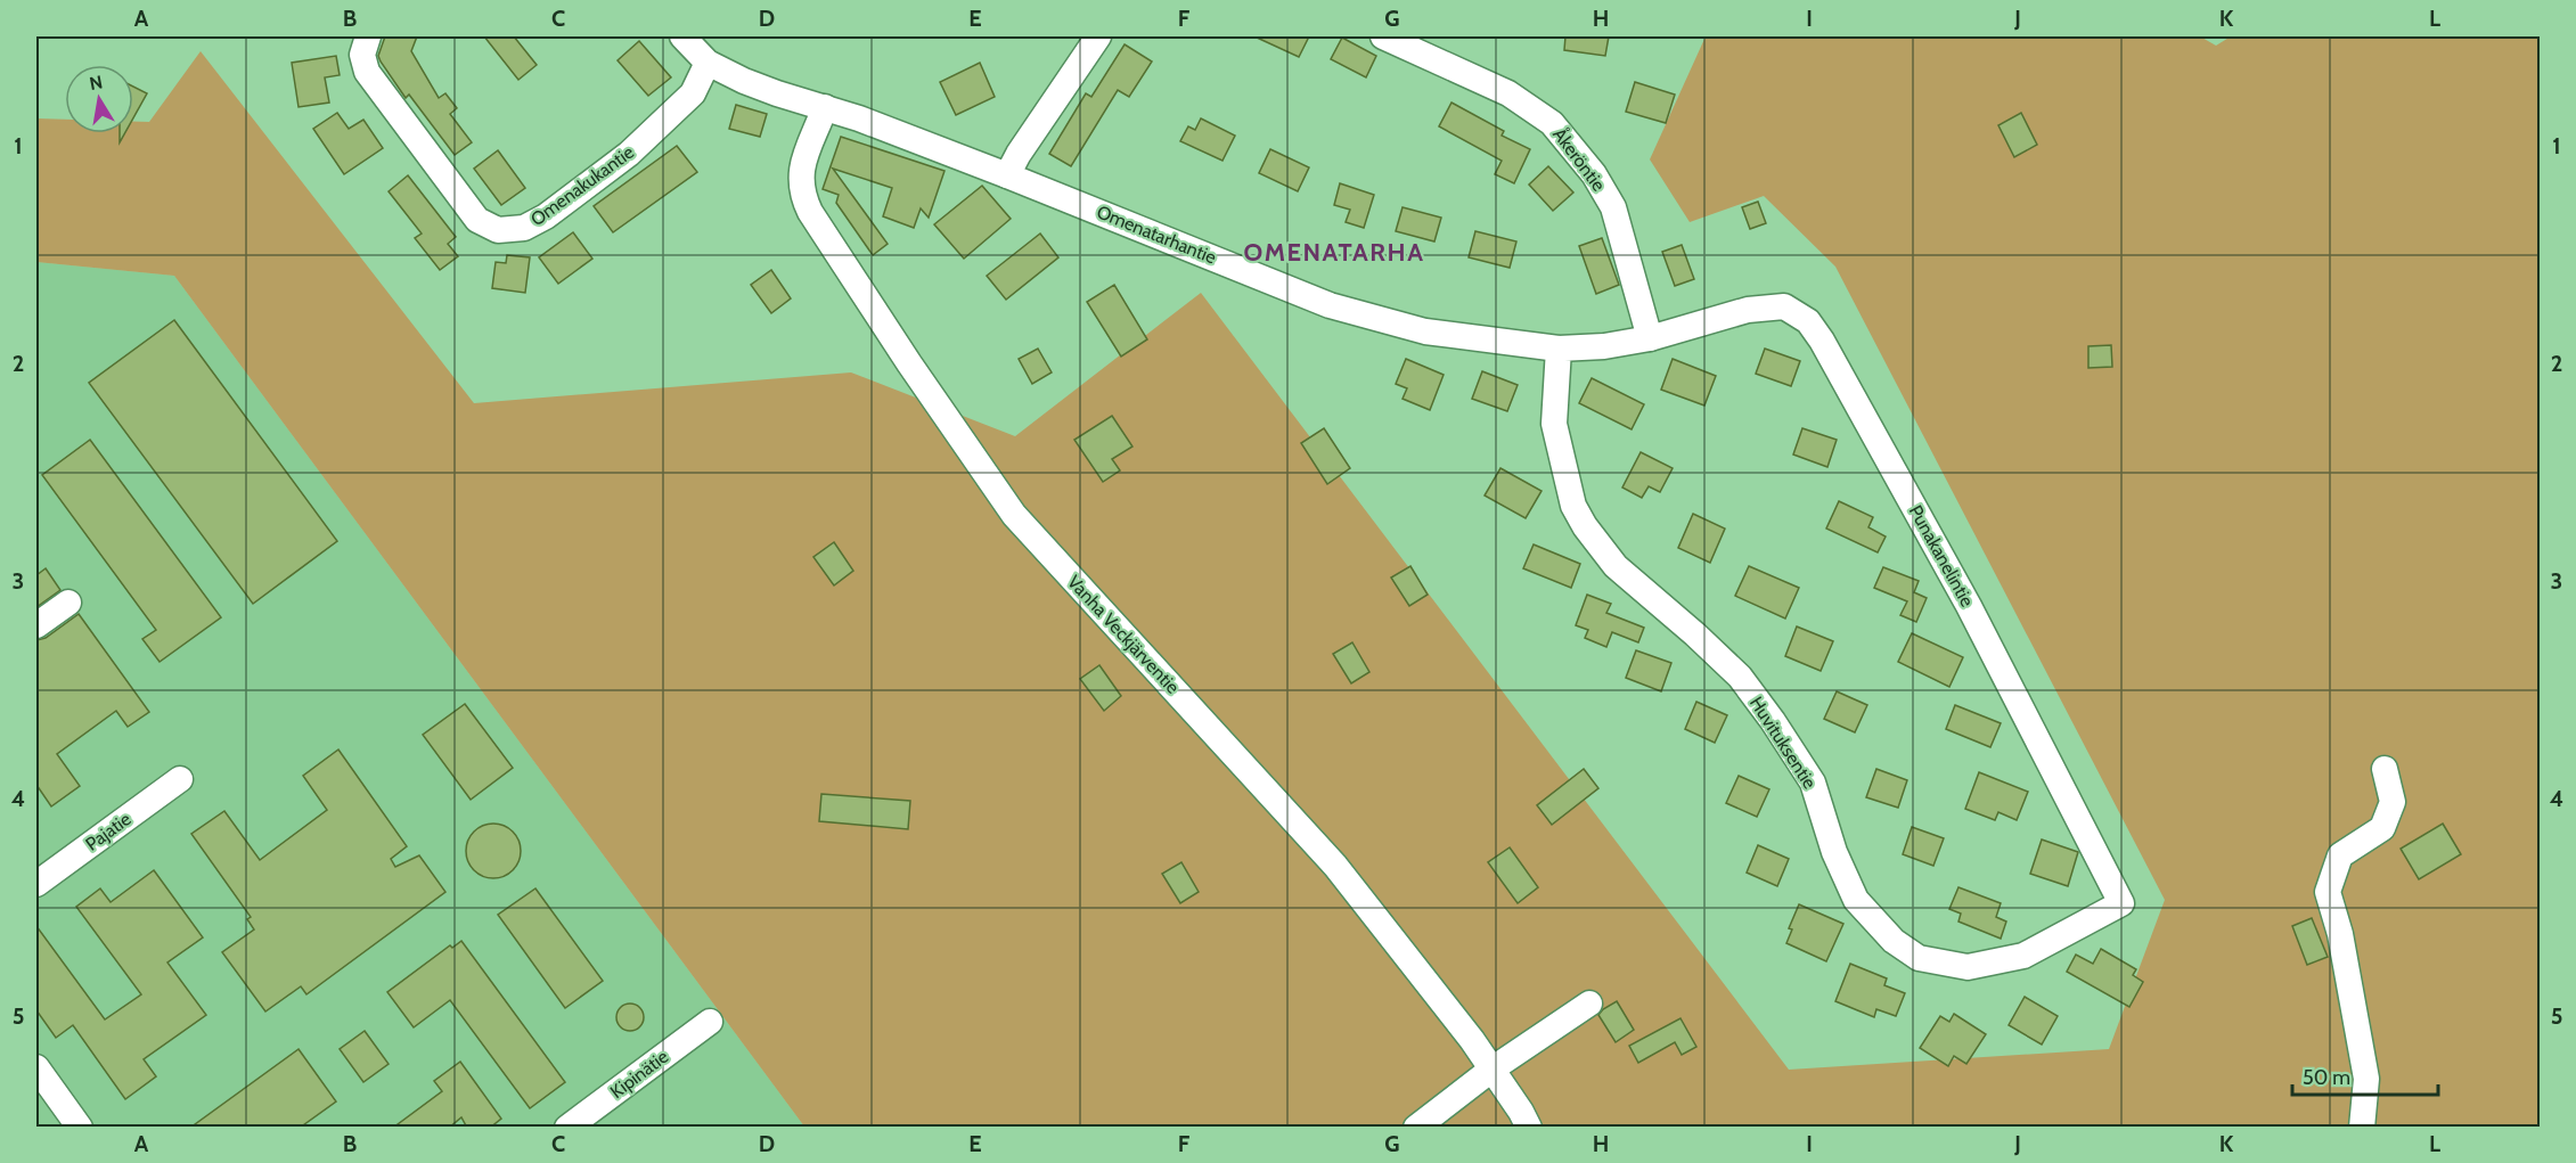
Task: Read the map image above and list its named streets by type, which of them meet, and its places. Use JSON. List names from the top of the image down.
{
  "streets": {
    "street": [
      "Åkeröntie",
      "Omenakukantie",
      "Omenatarhantie",
      "Punakanelintie",
      "Vanha Veckjärventie",
      "Huvituksentie",
      "Pajatie",
      "Kipinätie"
    ]
  },
  "crossings": [
    ["Åkeröntie", "Omenatarhantie"],
    ["Omenakukantie", "Omenatarhantie"],
    ["Omenatarhantie", "Punakanelintie"],
    ["Omenatarhantie", "Vanha Veckjärventie"],
    ["Omenatarhantie", "Huvituksentie"],
    ["Punakanelintie", "Huvituksentie"]
  ],
  "districts": ["OMENATARHA"],
  "scale_bar": "50 m",
  "north": "top",
  "grid": {
    "columns": [
      "A",
      "B",
      "C",
      "D",
      "E",
      "F",
      "G",
      "H",
      "I",
      "J",
      "K",
      "L"
    ],
    "rows": [
      "1",
      "2",
      "3",
      "4",
      "5"
    ]
  }
}
